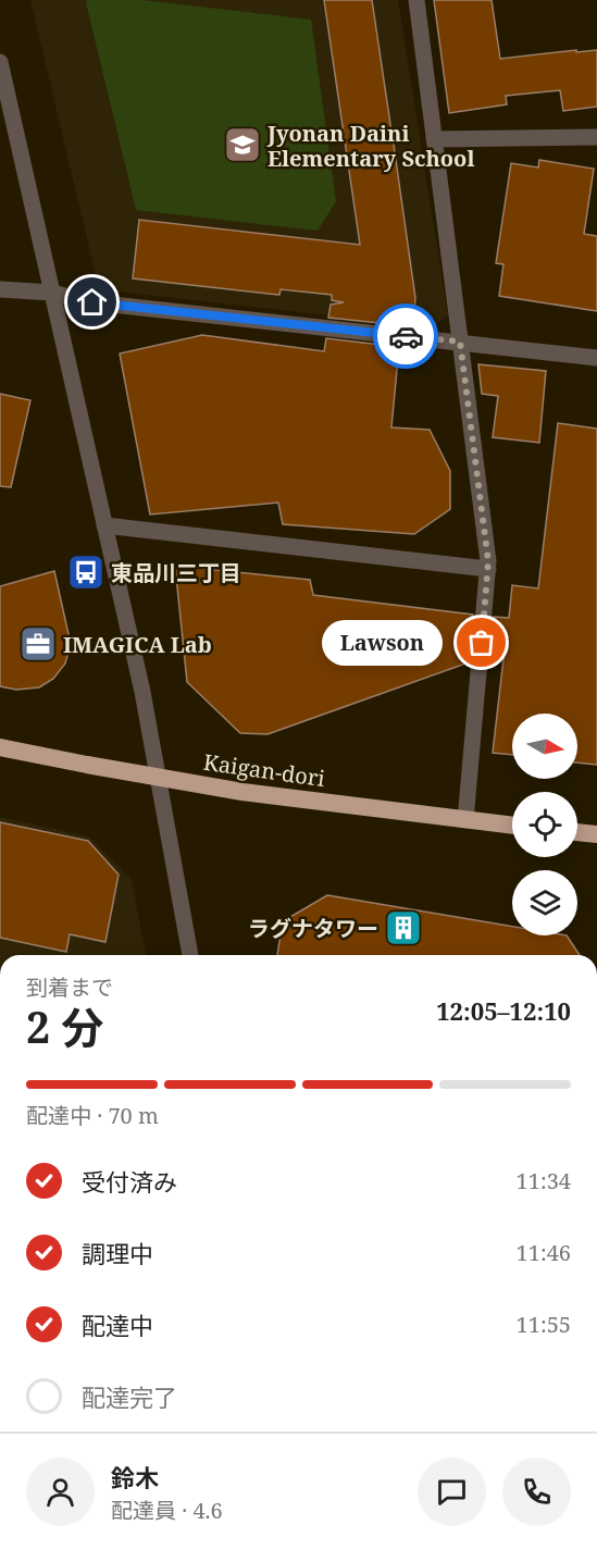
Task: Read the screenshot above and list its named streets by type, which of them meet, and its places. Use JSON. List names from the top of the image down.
{
  "streets": {
    "highway": ["Kaigan-dori"]
  },
  "places": {
    "school or university": ["Jyonan Daini Elementary School"],
    "bus stop": ["東品川三丁目"],
    "other": ["Lawson"],
    "office": ["IMAGICA Lab"],
    "building": ["ラグナタワー"]
  },
  "north": "right",
  "page": {
    "bubble": "Lawson",
    "heading": ["2 分", "到着まで", "12:05–12:10"],
    "panel": ["鈴木", "配達員 · 4.6"],
    "bar": "配達中 · 70 m",
    "list": [
      ["受付済み", "11:34"],
      ["調理中", "11:46"],
      ["配達中", "11:55"],
      "配達完了"
    ]
  }
}
